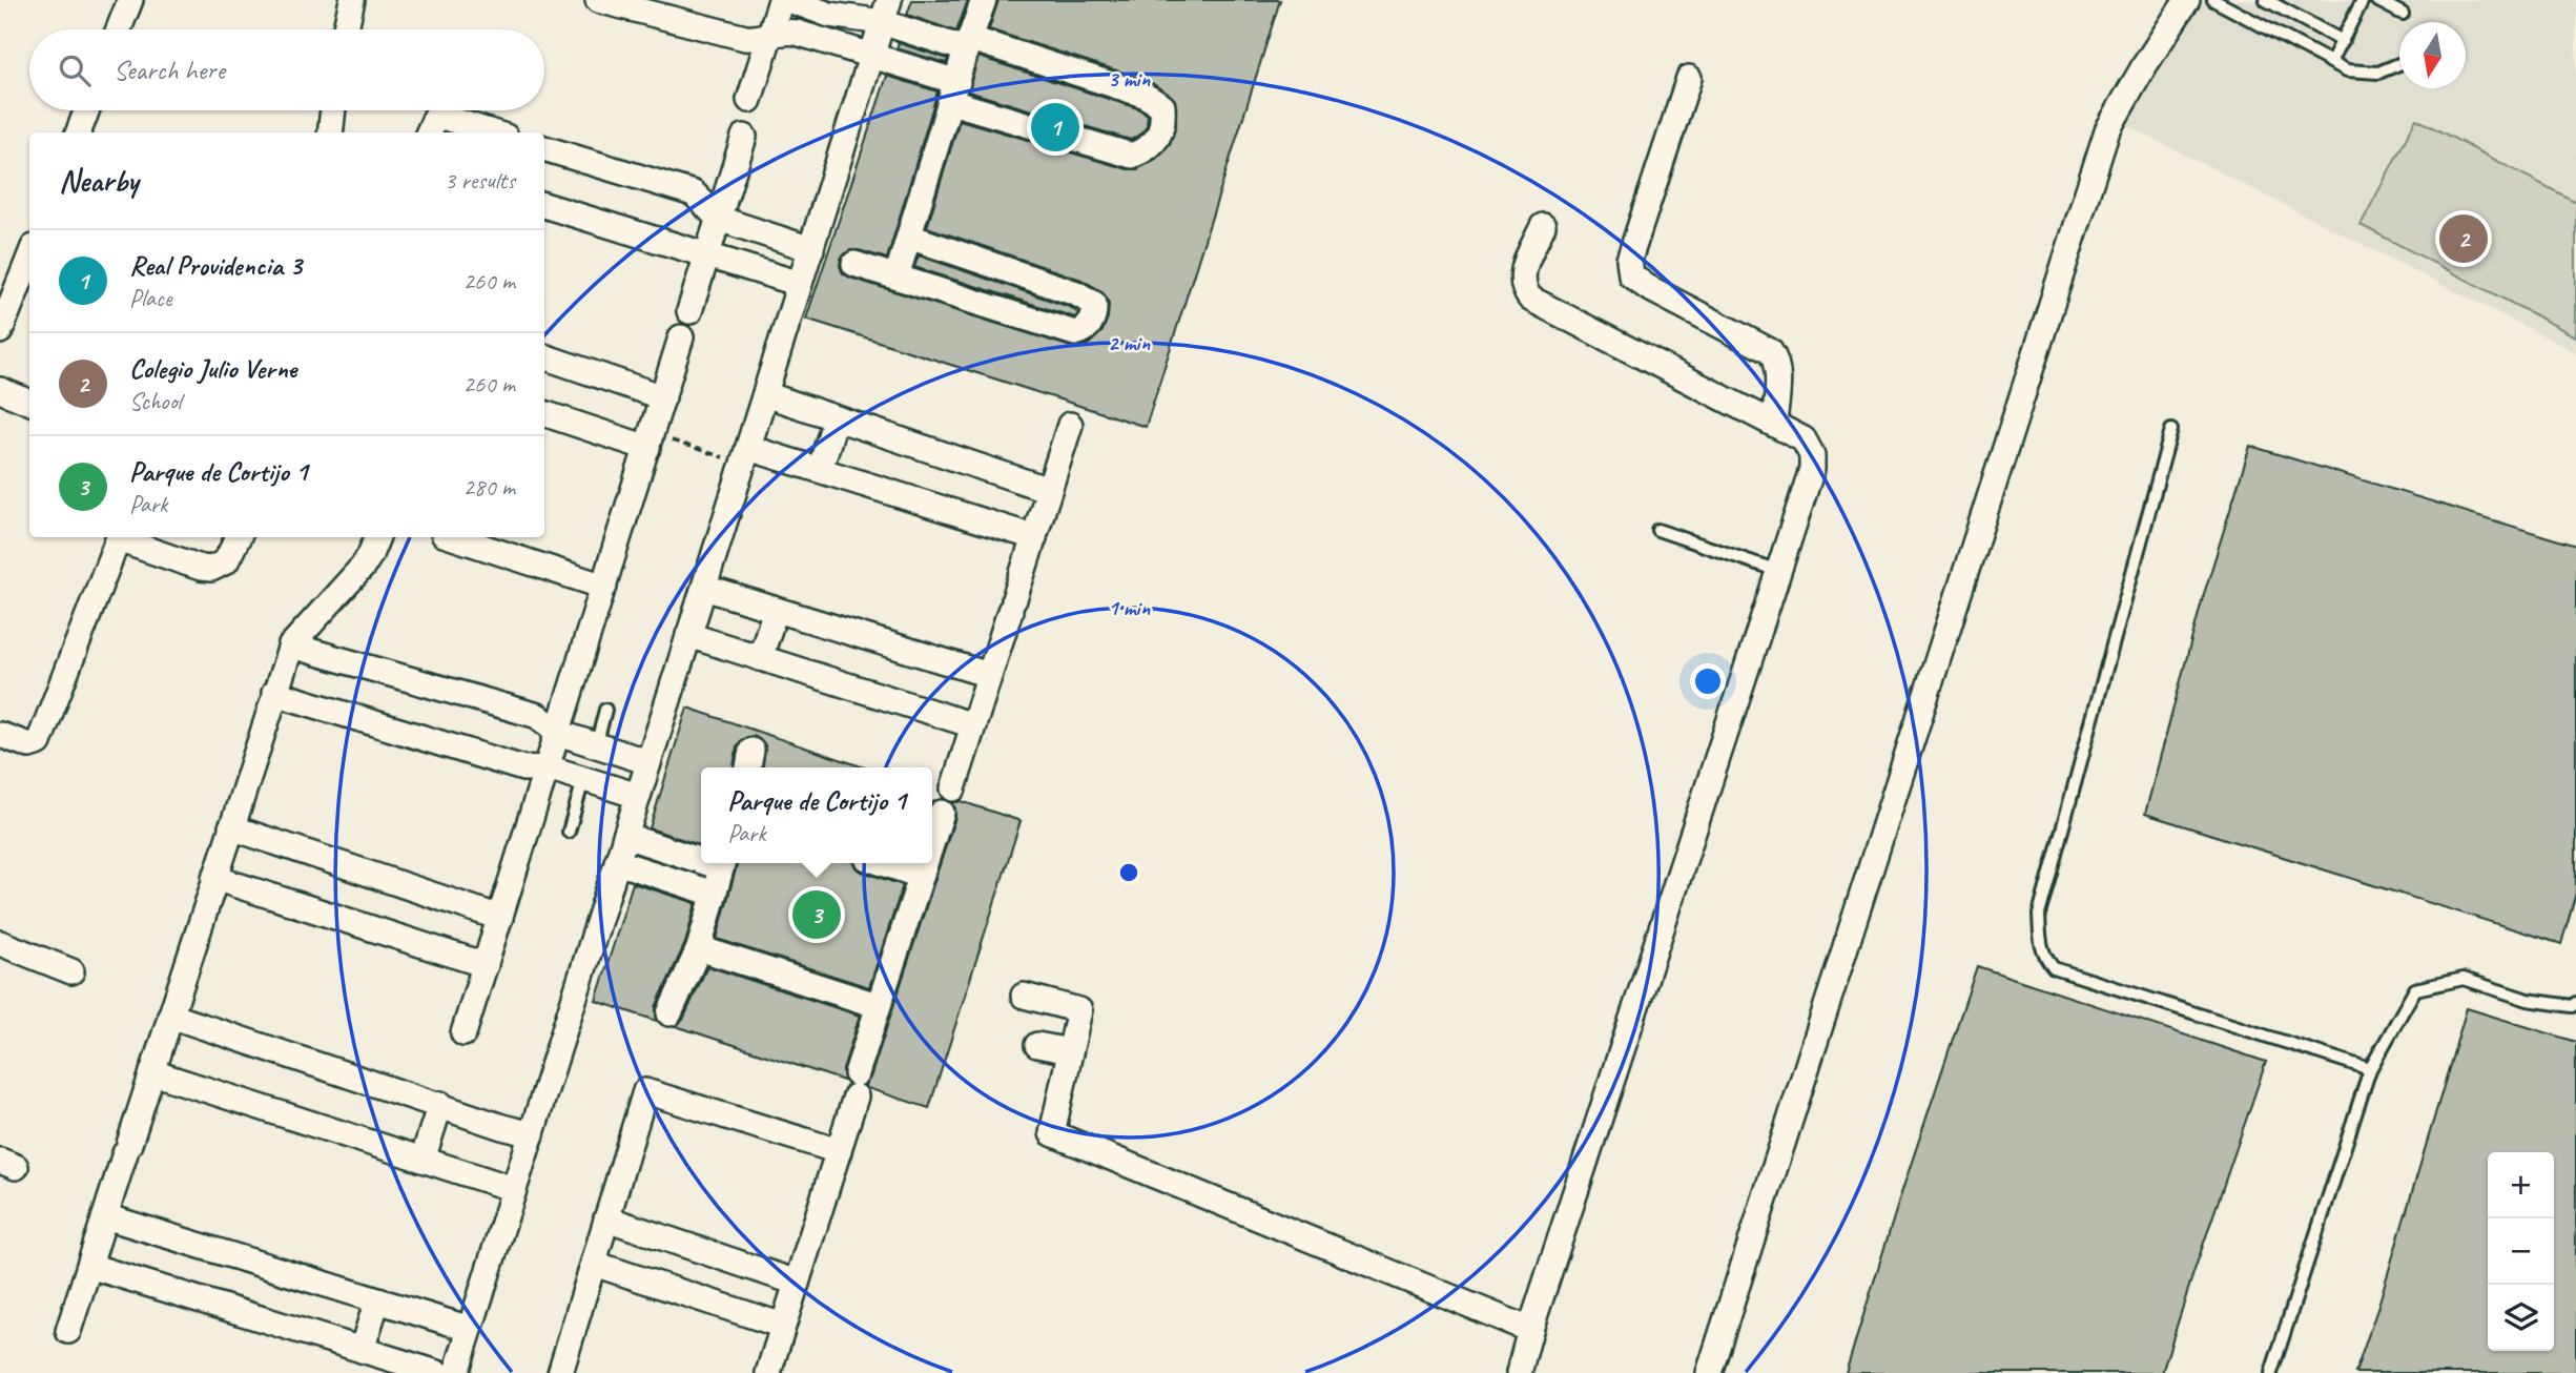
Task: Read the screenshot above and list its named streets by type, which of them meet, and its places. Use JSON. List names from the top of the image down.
{
  "north": "bottom",
  "page": {
    "search": "Search here",
    "pins": ["1", "2", "3"],
    "heading": ["Nearby", "3 results"],
    "list": [
      {
        "mark": "1",
        "name": "Real Providencia 3",
        "note": "Place",
        "value": "260 m"
      },
      {
        "mark": "2",
        "name": "Colegio Julio Verne",
        "note": "School",
        "value": "260 m"
      },
      {
        "mark": "3",
        "name": "Parque de Cortijo 1",
        "note": "Park",
        "value": "280 m"
      }
    ],
    "popup": ["Parque de Cortijo 1", "Park"],
    "map_buttons": ["+", "−"]
  },
  "rings": ["3 min", "2 min", "1 min"]
}
